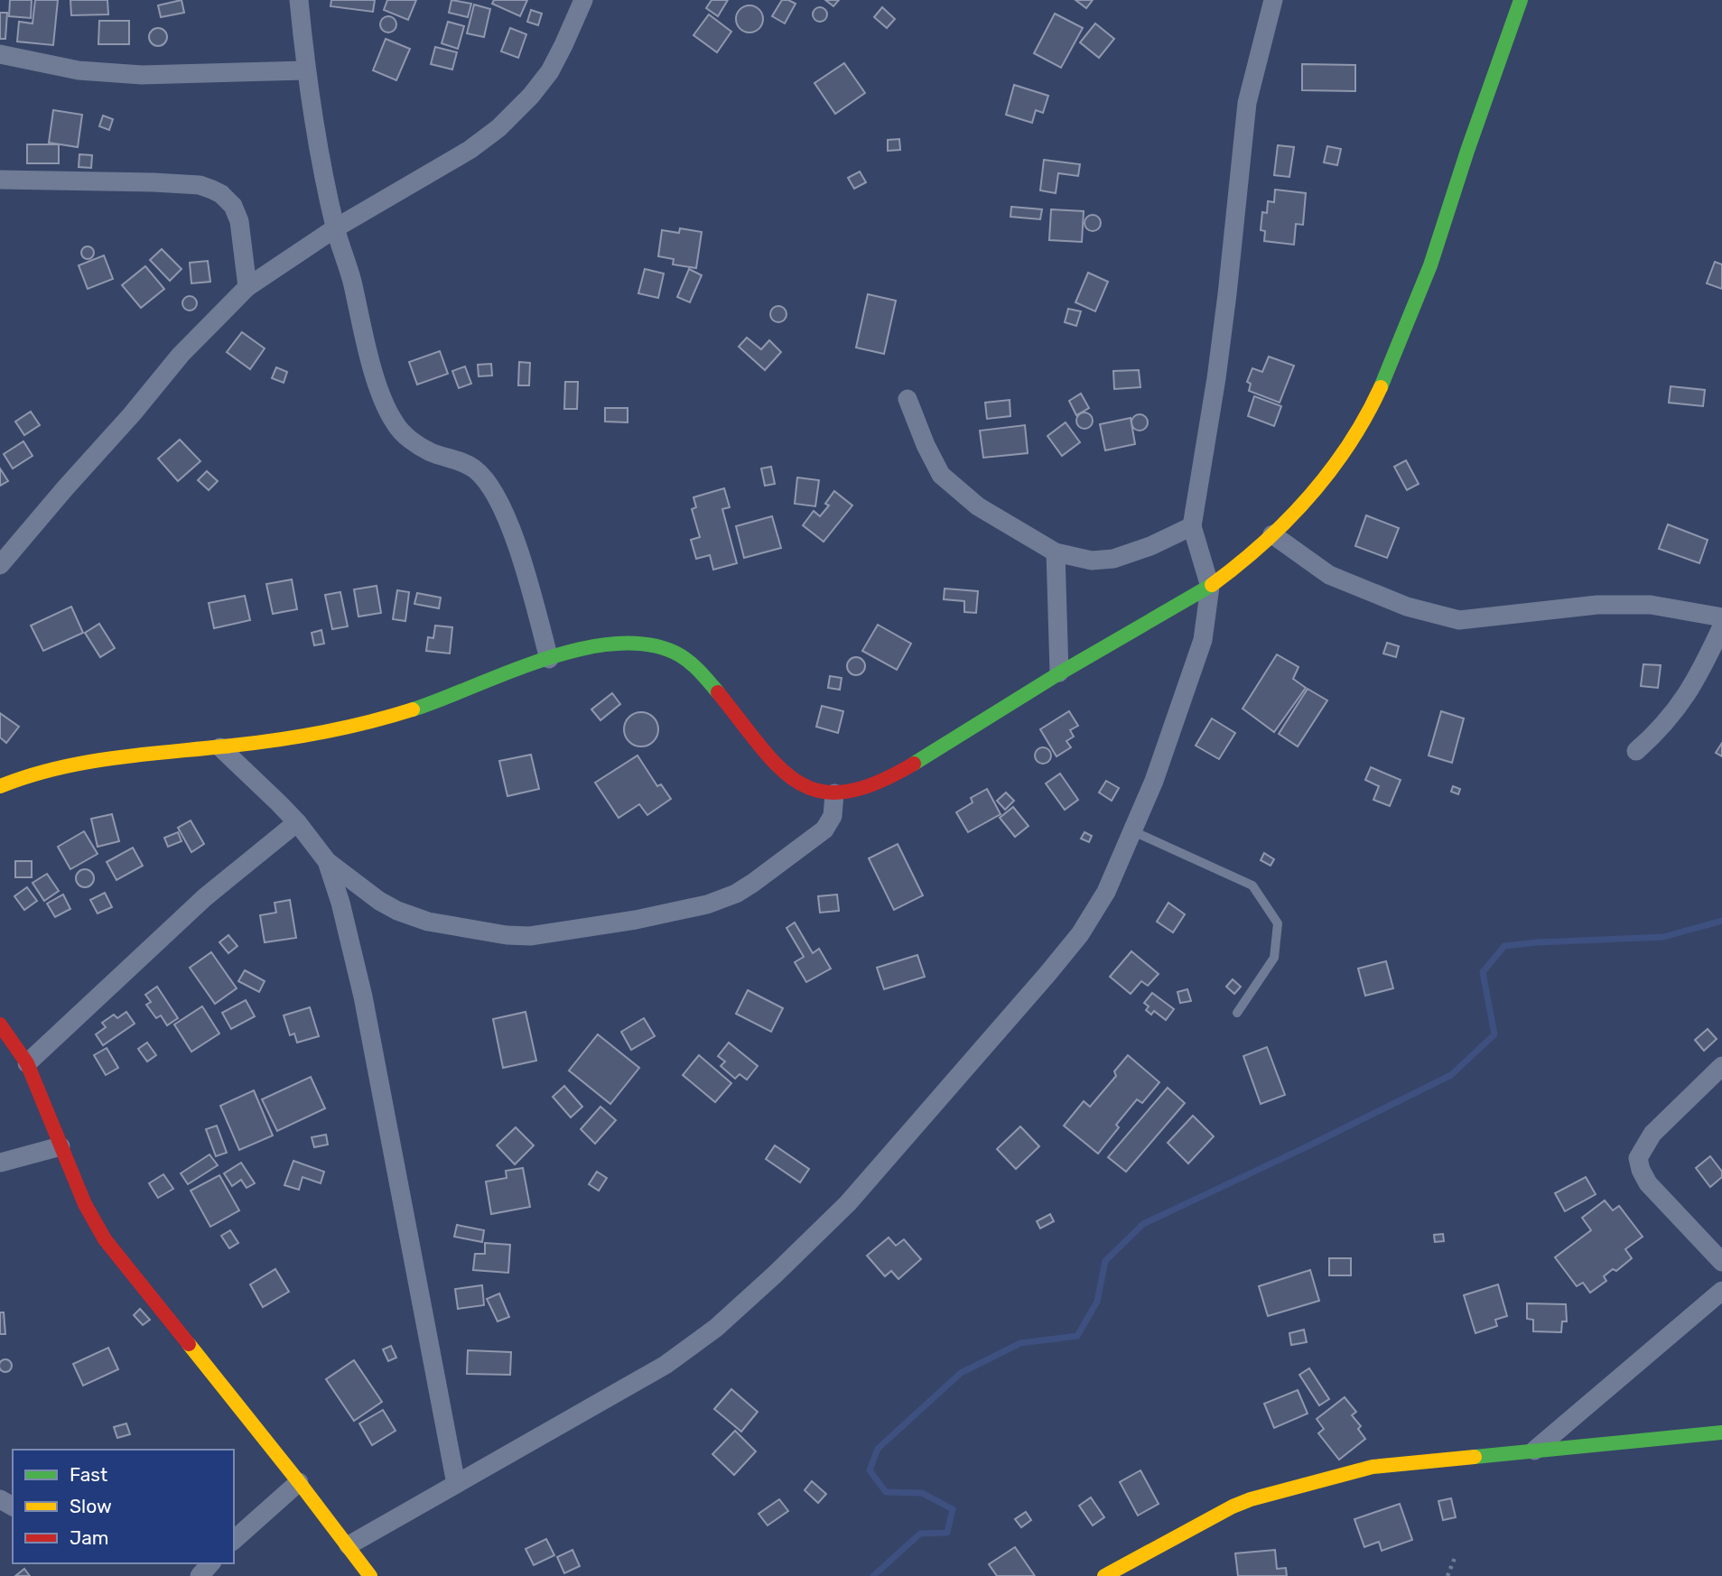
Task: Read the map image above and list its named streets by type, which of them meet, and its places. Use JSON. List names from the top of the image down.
{
  "legend": ["Fast", "Slow", "Jam"]
}
